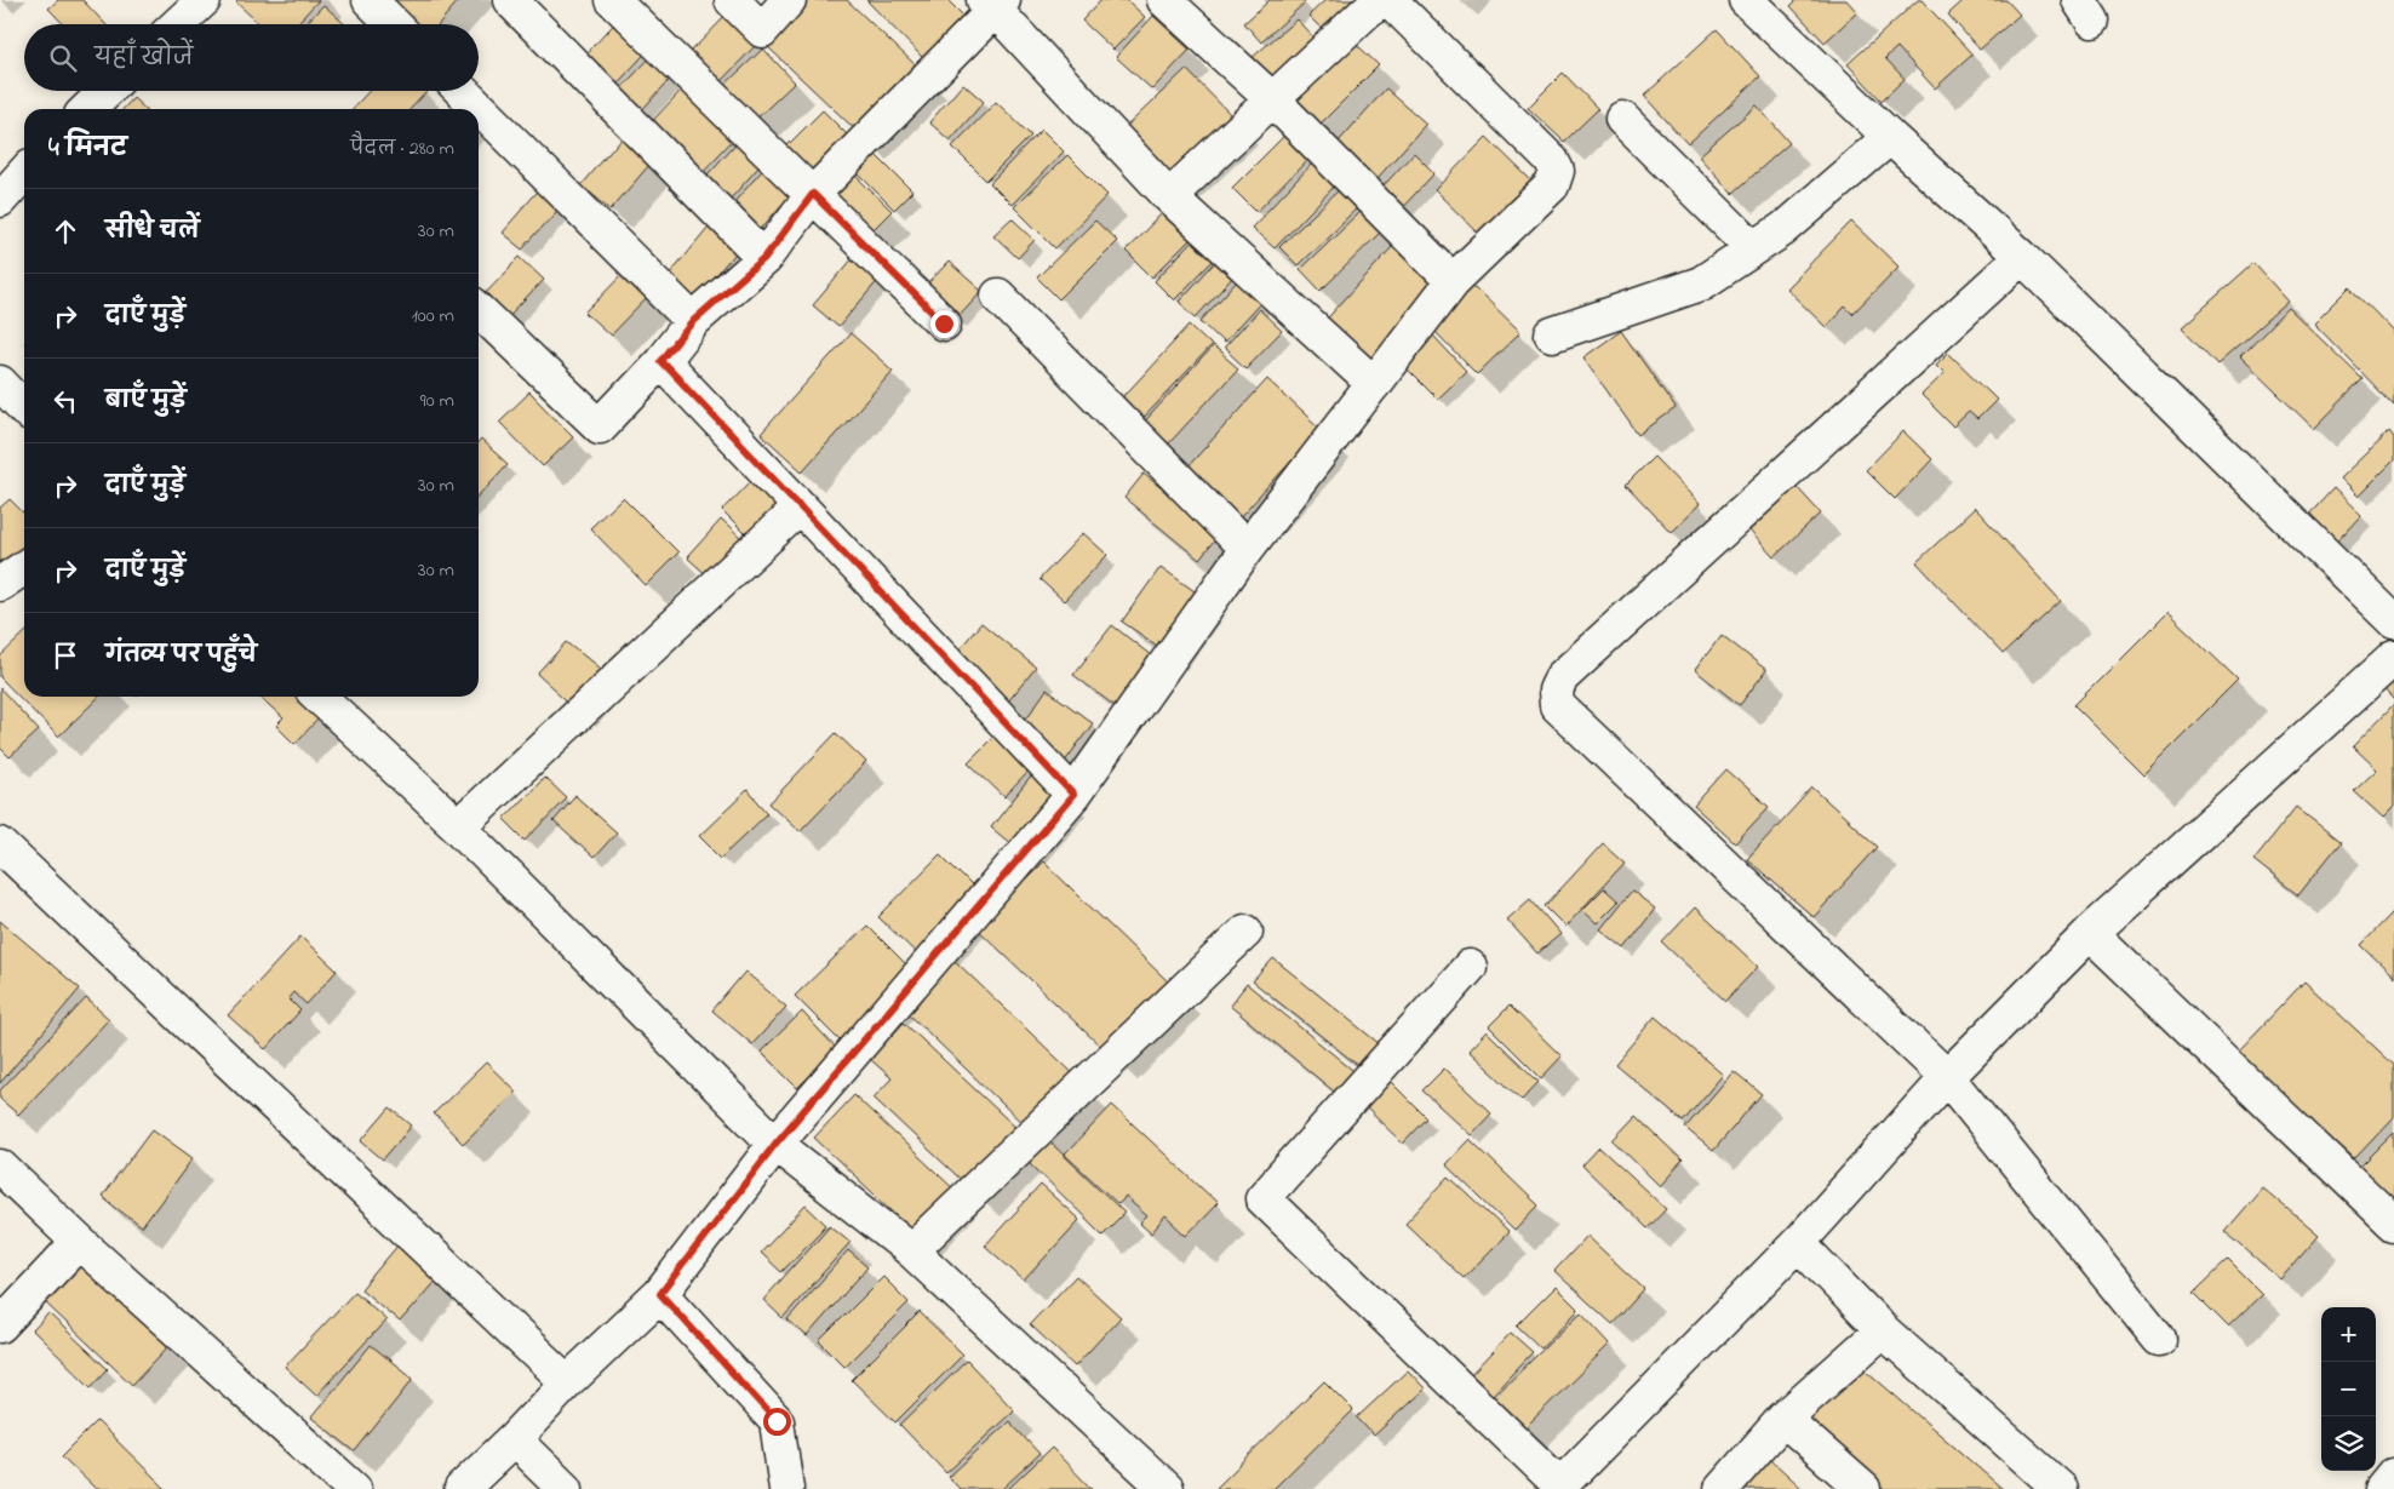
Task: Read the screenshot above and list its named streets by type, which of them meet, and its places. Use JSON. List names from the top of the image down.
{
  "page": {
    "search": "यहाँ खोजें",
    "heading": ["4 मिनट", "पैदल · 280 m"],
    "list": [
      ["सीधे चलें", "30 m"],
      ["दाएँ मुड़ें", "100 m"],
      ["बाएँ मुड़ें", "90 m"],
      ["दाएँ मुड़ें", "30 m"],
      ["दाएँ मुड़ें", "30 m"],
      "गंतव्य पर पहुँचे"
    ],
    "map_buttons": ["+", "−"]
  }
}
